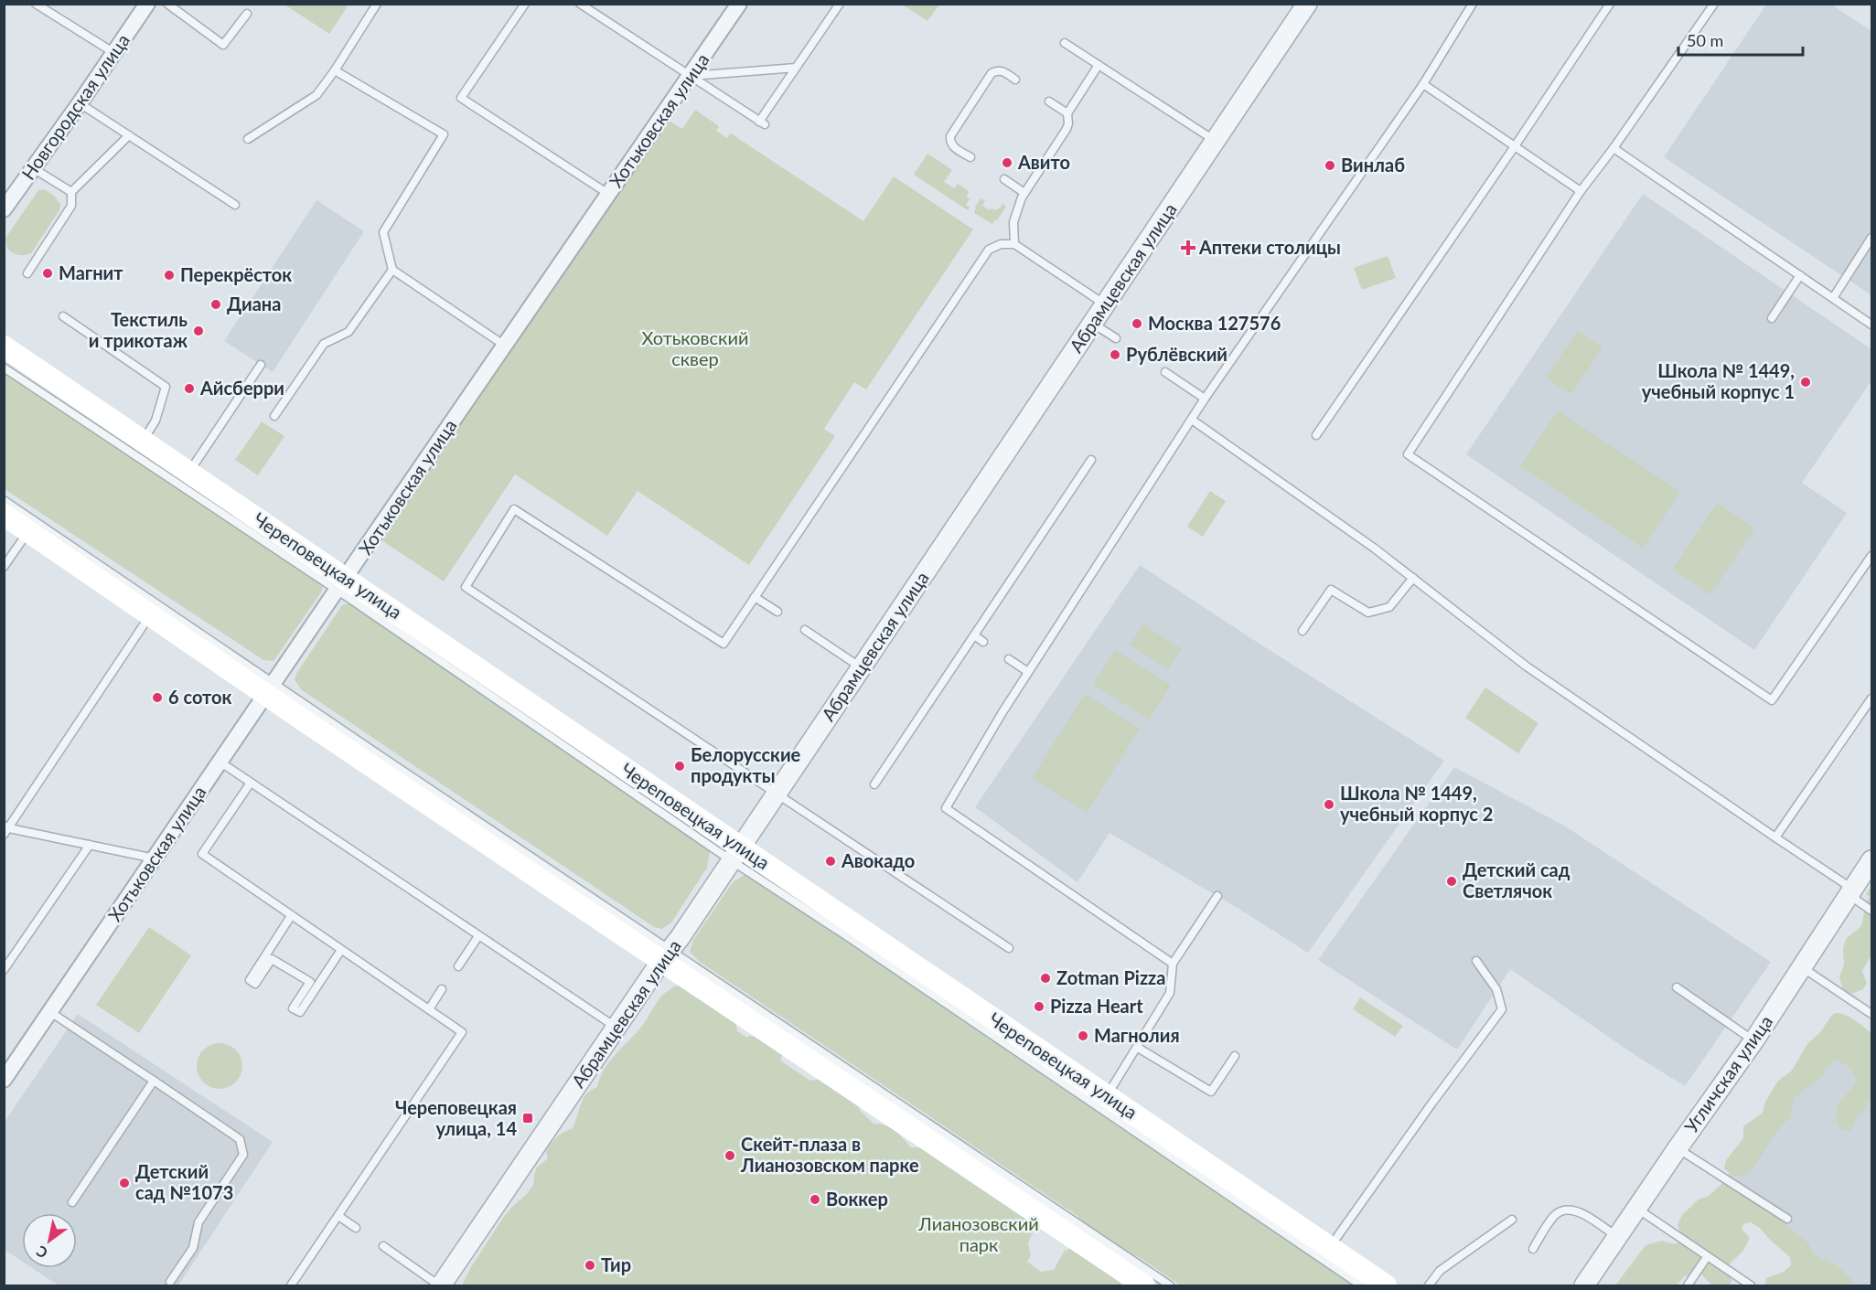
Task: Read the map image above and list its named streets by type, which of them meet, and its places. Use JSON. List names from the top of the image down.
{
  "streets": {
    "main road": ["Череповецкая улица"],
    "street": [
      "Новгородская улица",
      "Хотьковская улица",
      "Абрамцевская улица",
      "Угличская улица"
    ]
  },
  "crossings": [
    ["Хотьковская улица", "Череповецкая улица"],
    ["Абрамцевская улица", "Череповецкая улица"]
  ],
  "parks": ["Хотьковский сквер", "Лианозовский парк"],
  "places": {
    "other": [
      "Авито",
      "Винлаб",
      "Магнит",
      "Перекрёсток",
      "Диана",
      "Москва 127576",
      "Текстиль и трикотаж",
      "Рублёвский",
      "Школа № 1449, учебный корпус 1",
      "Айсберри",
      "6 соток",
      "Белорусские продукты",
      "Школа № 1449, учебный корпус 2",
      "Авокадо",
      "Детский сад Светлячок",
      "Zotman Pizza",
      "Pizza Heart",
      "Магнолия",
      "Скейт-плаза в Лианозовском парке",
      "Детский сад №1073",
      "Воккер",
      "Тир"
    ],
    "health": ["Аптеки столицы"],
    "transit": ["Череповецкая улица, 14"]
  },
  "scale_bar": "50 m",
  "north": "bottom left"
}
